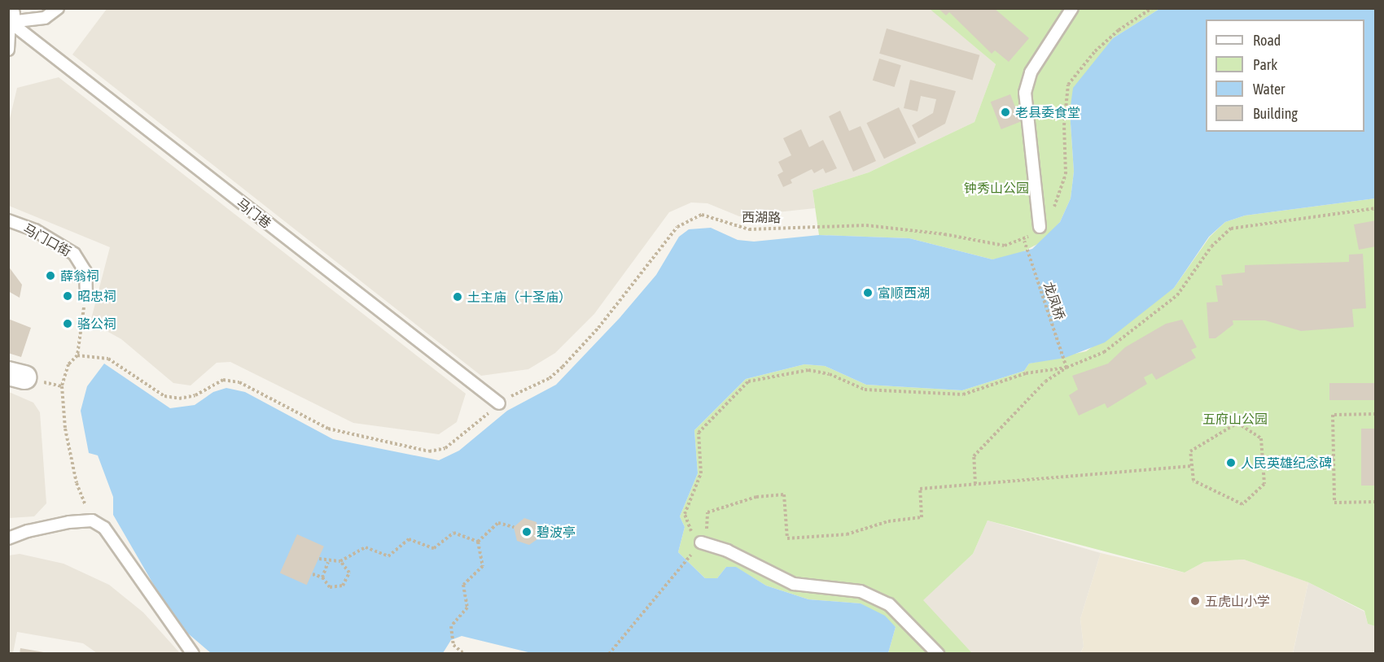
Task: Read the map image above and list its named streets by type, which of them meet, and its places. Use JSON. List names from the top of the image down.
{
  "streets": {
    "lane": ["马门巷", "马门口街"],
    "path": ["西湖路", "龙凤桥"]
  },
  "crossings": [
    ["马门巷", "西湖路"],
    ["西湖路", "龙凤桥"]
  ],
  "parks": ["钟秀山公园", "五府山公园"],
  "places": [
    "老县委食堂",
    "薛翁祠",
    "富顺西湖",
    "昭忠祠",
    "土主庙（十圣庙）",
    "骆公祠",
    "人民英雄纪念碑",
    "碧波亭",
    "五虎山小学"
  ],
  "legend": [
    "Road",
    "Park",
    "Water",
    "Building"
  ]
}
